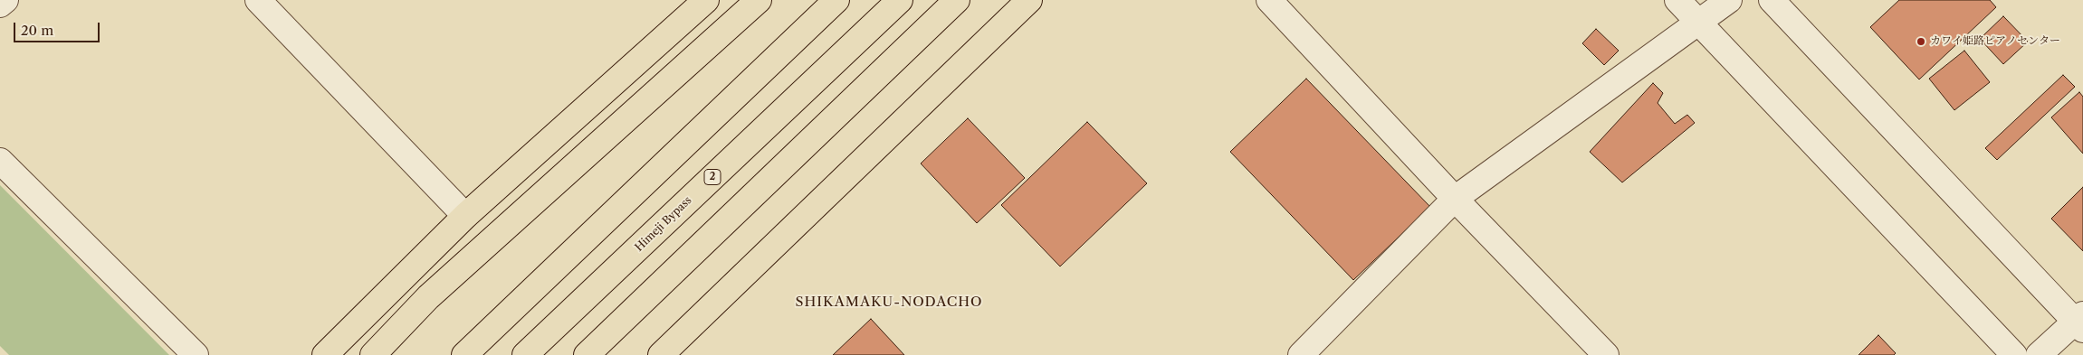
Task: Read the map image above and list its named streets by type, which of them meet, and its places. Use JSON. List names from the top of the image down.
{
  "streets": {
    "highway": ["2", "Himeji Bypass"]
  },
  "districts": ["SHIKAMAKU-NODACHO"],
  "places": ["カワイ姫路ピアノセンター"],
  "scale_bar": "20 m"
}
